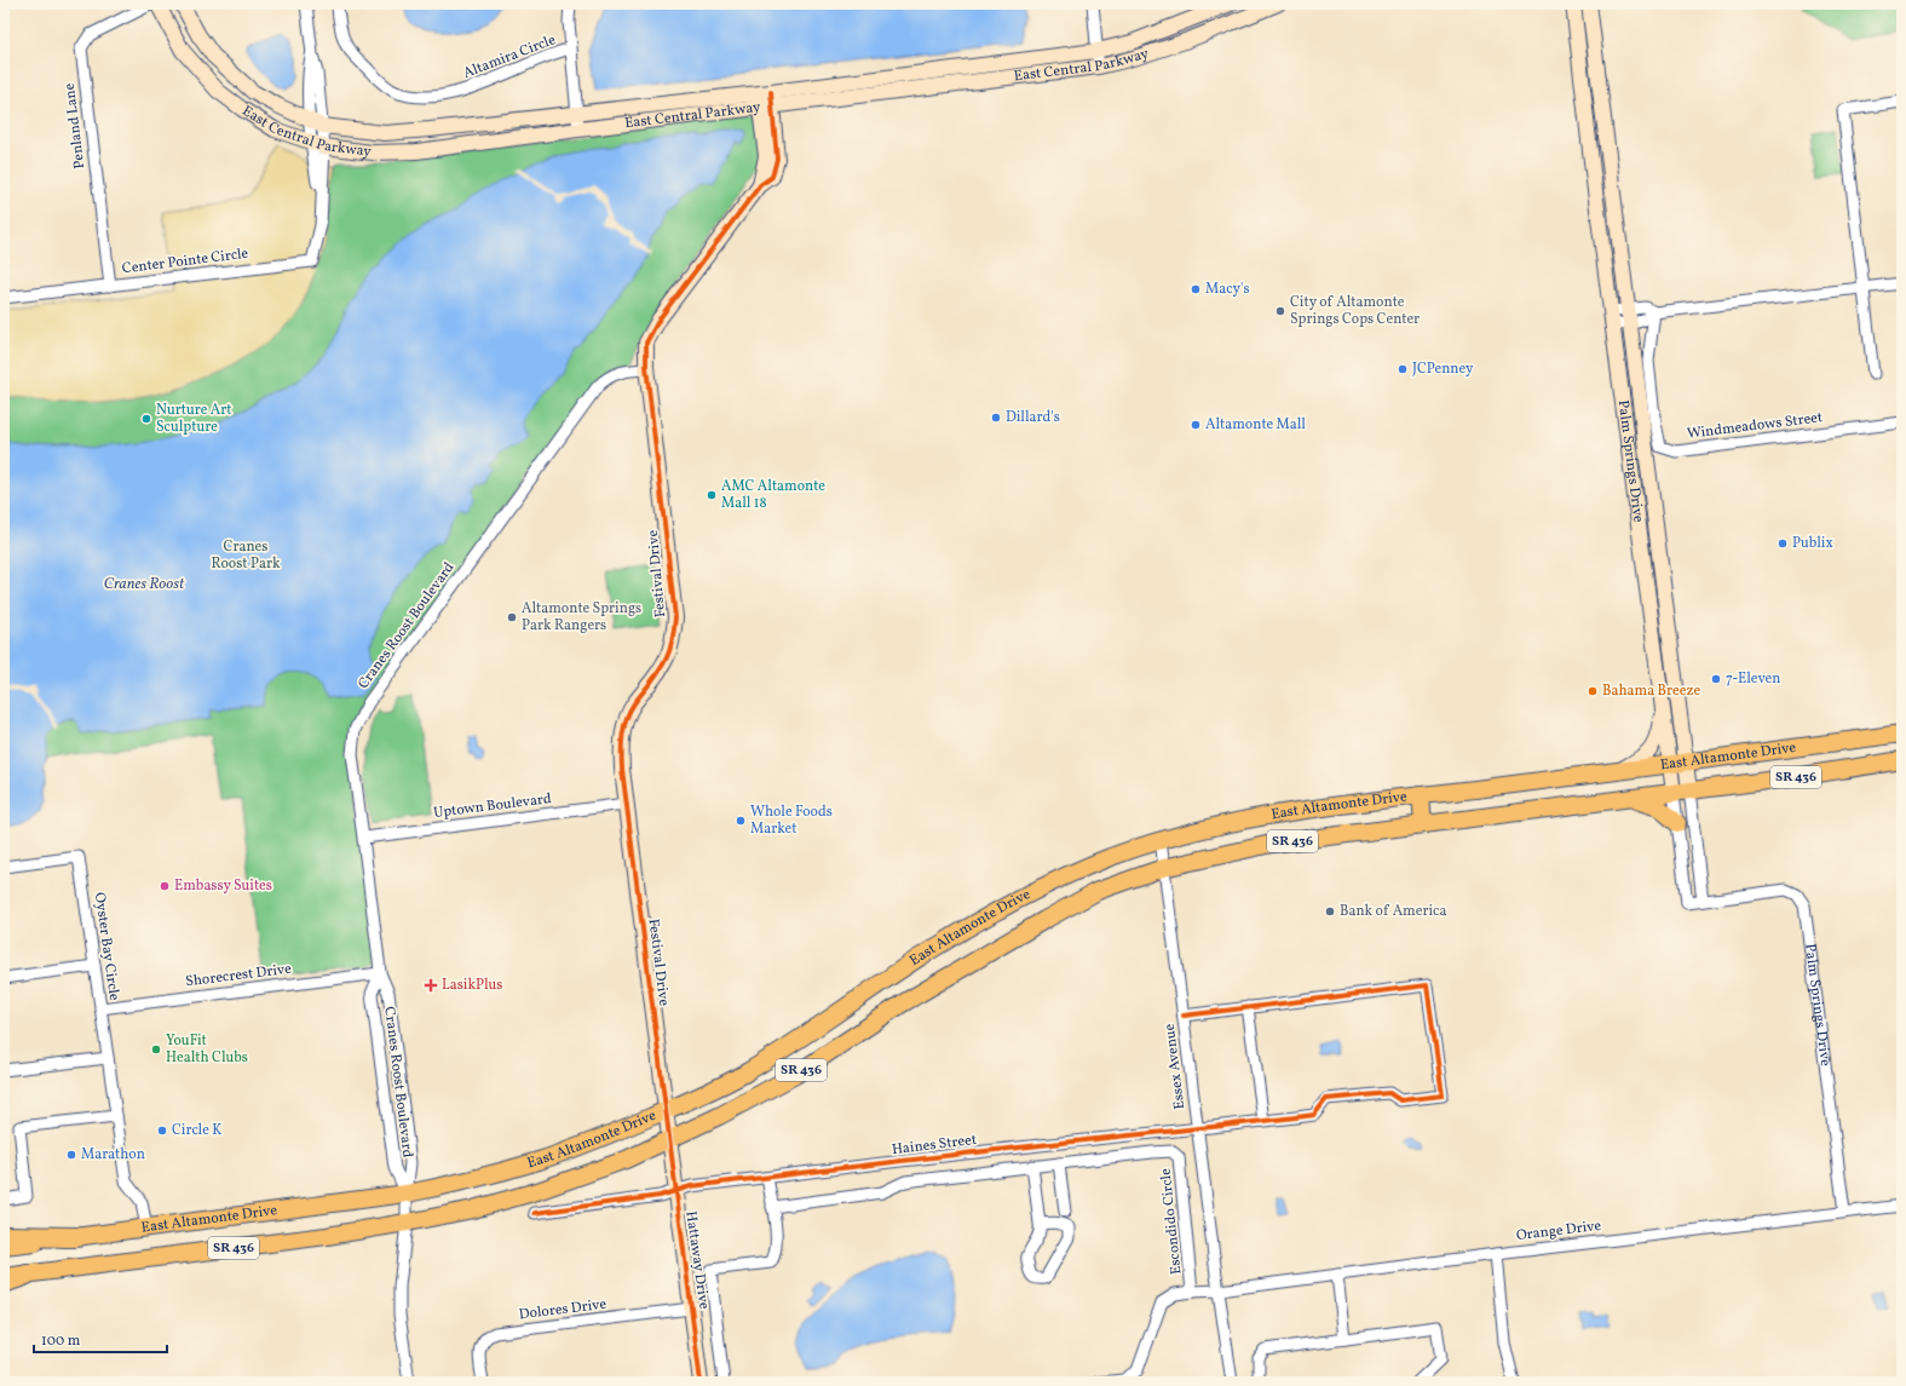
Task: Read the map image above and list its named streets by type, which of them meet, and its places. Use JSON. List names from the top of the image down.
{
  "streets": {
    "main road": [
      "East Central Parkway",
      "Palm Springs Drive",
      "Festival Drive",
      "East Altamonte Drive",
      "SR 436",
      "Hattaway Drive"
    ],
    "street": [
      "Altamira Circle",
      "Penland Lane",
      "Center Pointe Circle",
      "Windmeadows Street",
      "Cranes Roost Boulevard",
      "Uptown Boulevard",
      "Oyster Bay Circle",
      "Shorecrest Drive",
      "Essex Avenue",
      "Haines Street",
      "Escondido Circle",
      "Orange Drive",
      "Dolores Drive"
    ]
  },
  "crossings": [
    ["Altamira Circle", "East Central Parkway"],
    ["East Central Parkway", "Center Pointe Circle"],
    ["East Central Parkway", "Festival Drive"],
    ["Penland Lane", "Center Pointe Circle"],
    ["Palm Springs Drive", "East Altamonte Drive"],
    ["Palm Springs Drive", "SR 436"],
    ["Palm Springs Drive", "Orange Drive"],
    ["Festival Drive", "Cranes Roost Boulevard"],
    ["Festival Drive", "East Altamonte Drive"],
    ["Festival Drive", "Uptown Boulevard"],
    ["Festival Drive", "Hattaway Drive"],
    ["Cranes Roost Boulevard", "East Altamonte Drive"],
    ["Cranes Roost Boulevard", "Uptown Boulevard"],
    ["Cranes Roost Boulevard", "Shorecrest Drive"],
    ["East Altamonte Drive", "SR 436"],
    ["East Altamonte Drive", "Oyster Bay Circle"],
    ["East Altamonte Drive", "Essex Avenue"],
    ["East Altamonte Drive", "Hattaway Drive"],
    ["SR 436", "Essex Avenue"],
    ["Oyster Bay Circle", "Shorecrest Drive"],
    ["Essex Avenue", "Haines Street"],
    ["Essex Avenue", "Escondido Circle"],
    ["Essex Avenue", "Orange Drive"],
    ["Haines Street", "Hattaway Drive"],
    ["Escondido Circle", "Orange Drive"],
    ["Hattaway Drive", "Dolores Drive"]
  ],
  "water": ["Cranes Roost"],
  "parks": ["Cranes Roost Park"],
  "places": {
    "other": [
      "Macy's",
      "City of Altamonte Springs Cops Center",
      "JCPenney",
      "Dillard's",
      "Nurture Art Sculpture",
      "Altamonte Mall",
      "AMC Altamonte Mall 18",
      "Publix",
      "Altamonte Springs Park Rangers",
      "7-Eleven",
      "Bahama Breeze",
      "Whole Foods Market",
      "Embassy Suites",
      "Bank of America",
      "YouFit Health Clubs",
      "Circle K",
      "Marathon"
    ],
    "health": ["LasikPlus"]
  },
  "scale_bar": "100 m"
}
